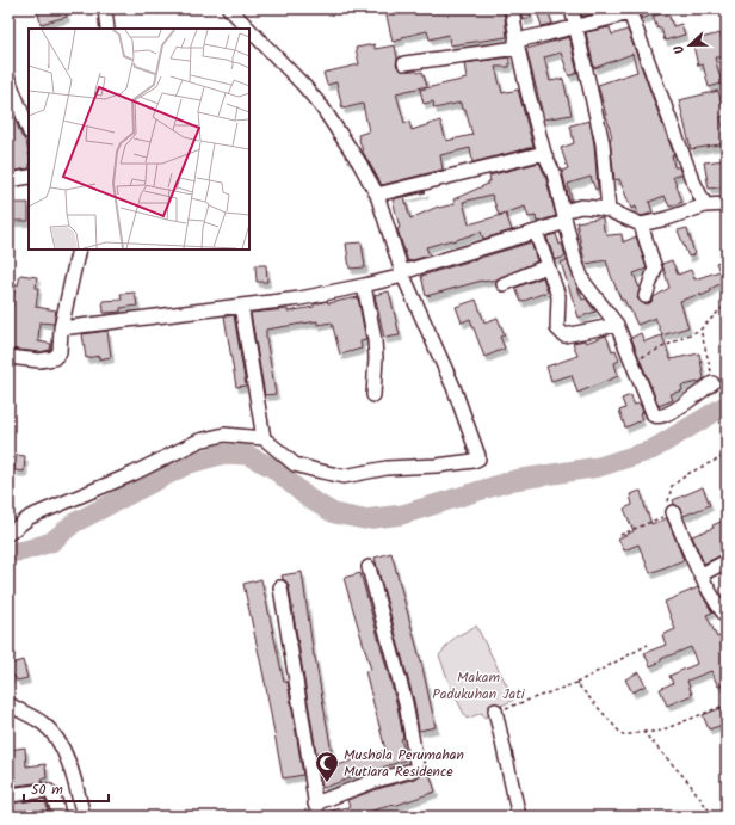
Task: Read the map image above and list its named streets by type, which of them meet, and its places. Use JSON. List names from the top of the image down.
{
  "parks": ["Makam Padukuhan Jati"],
  "places": {
    "mosque": ["Mushola Perumahan Mutiara Residence"]
  },
  "scale_bar": "50 m",
  "north": "left"
}
